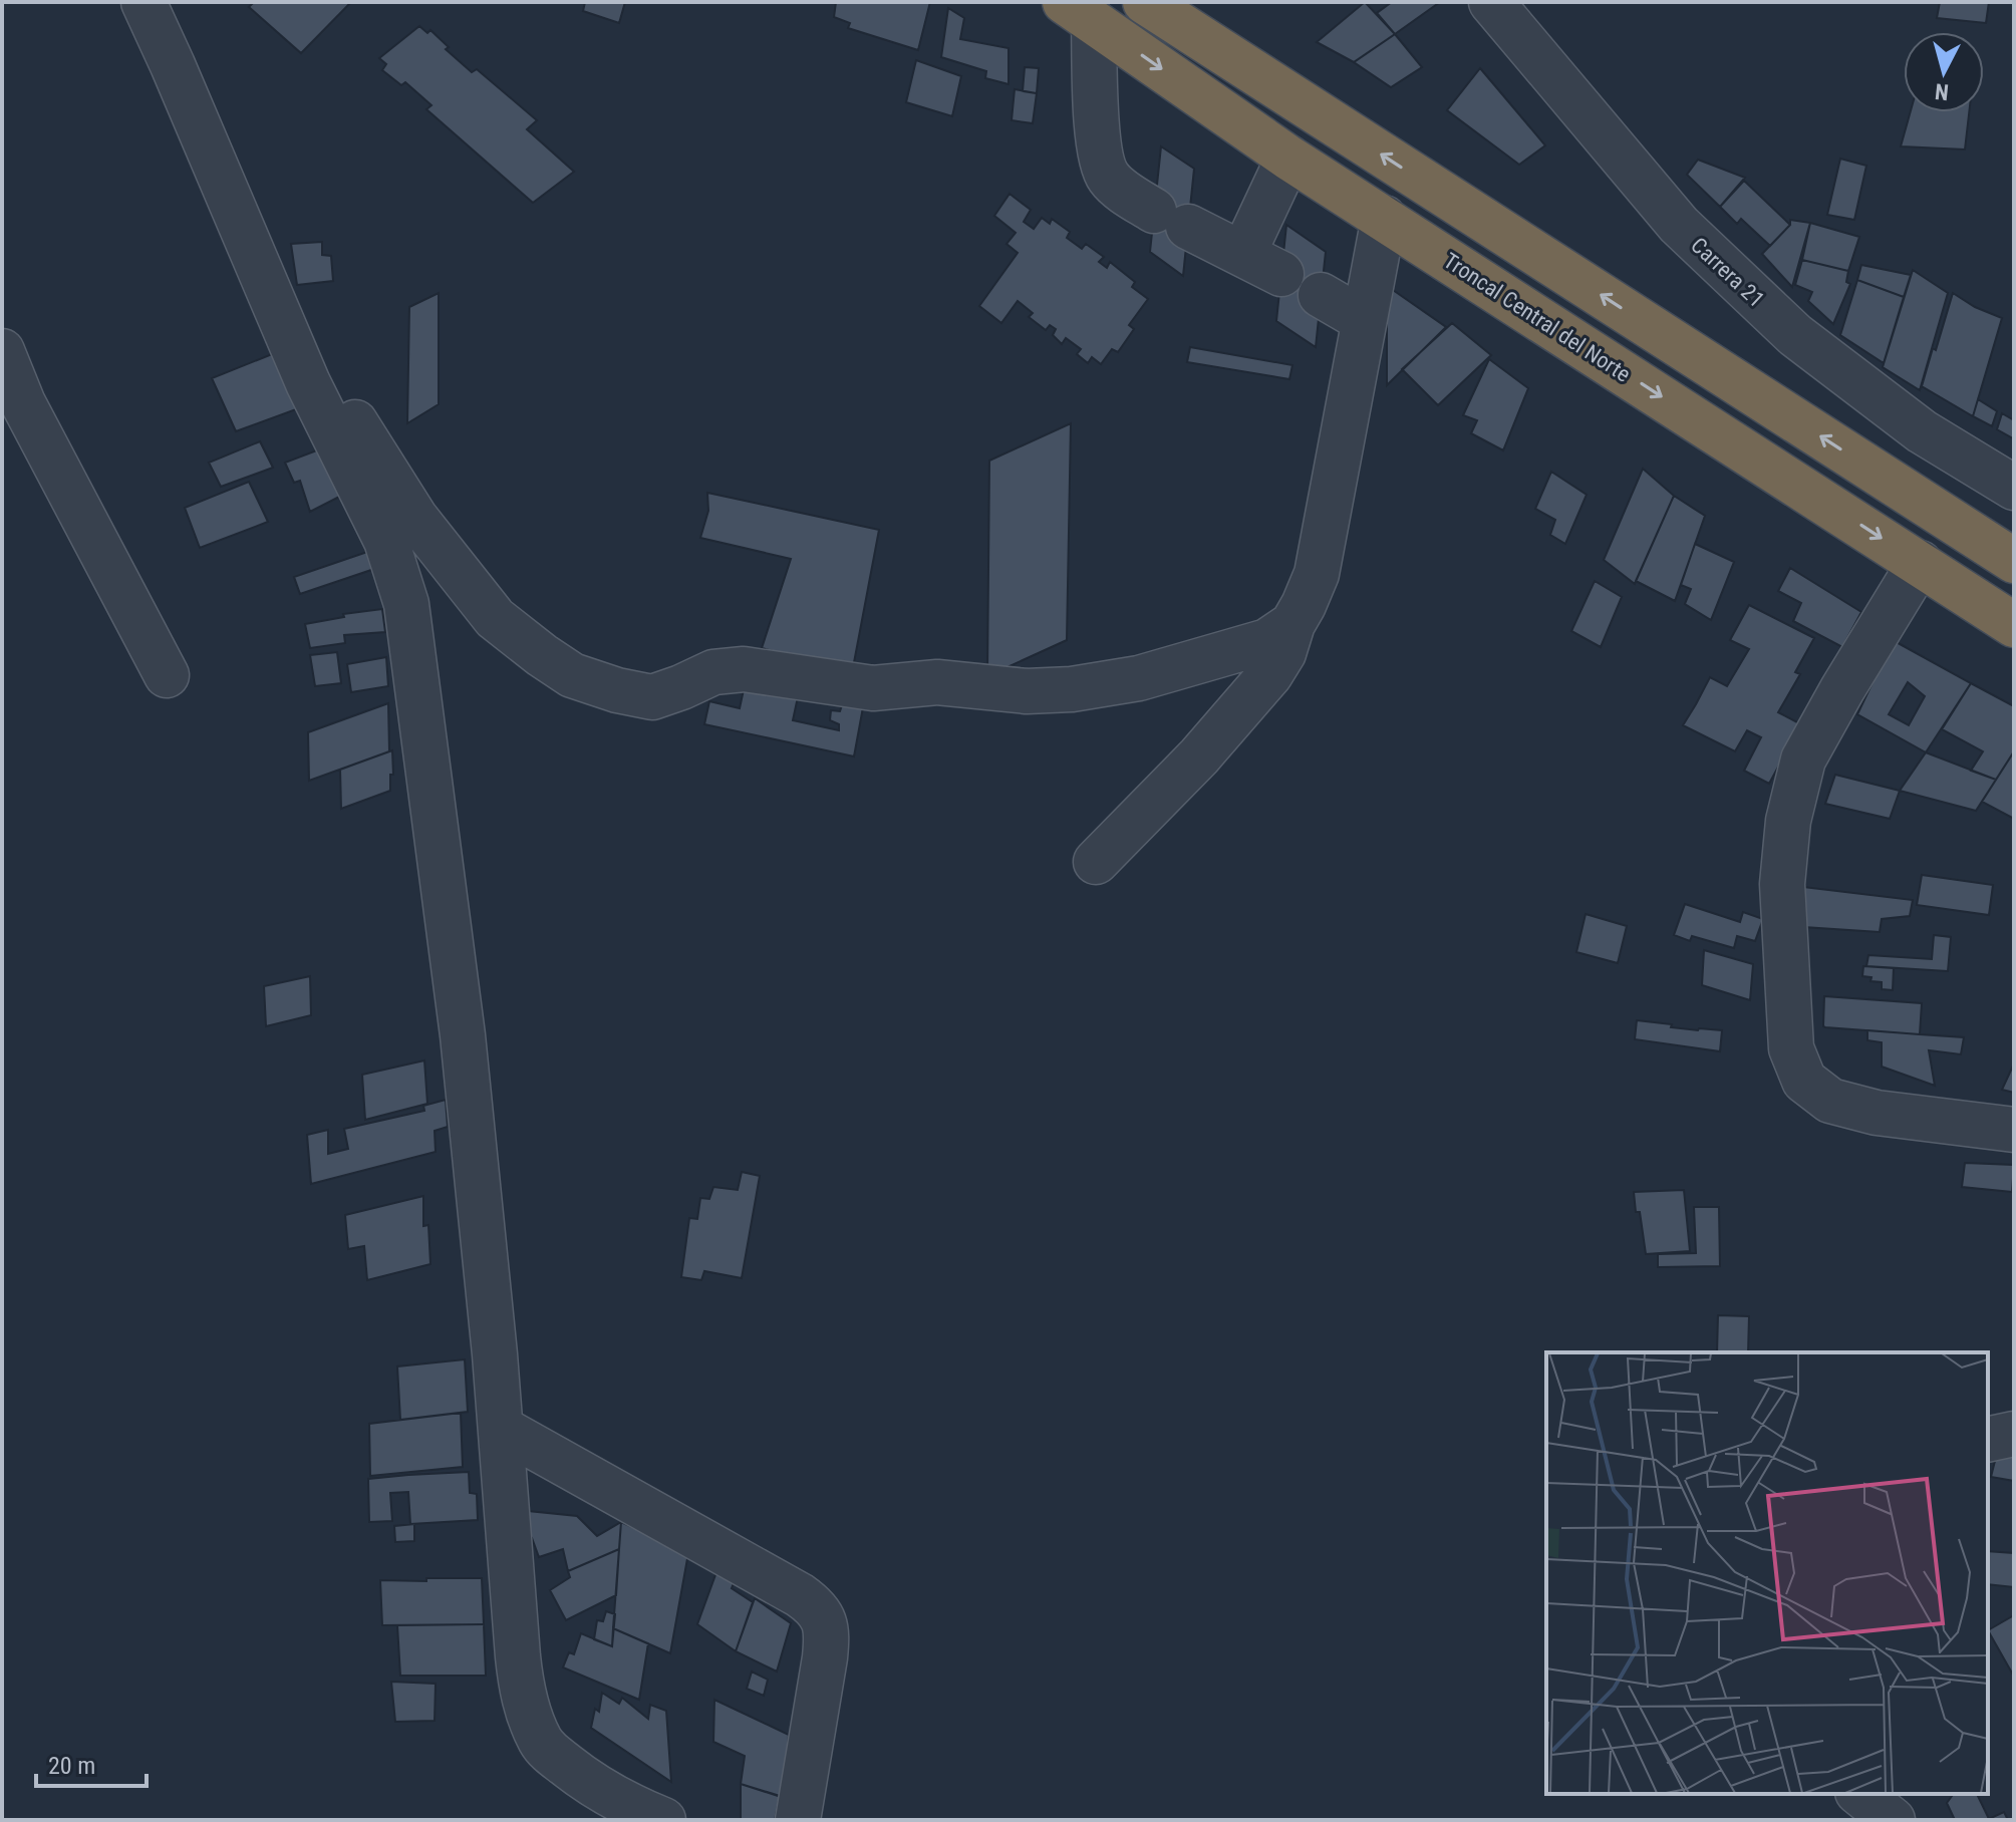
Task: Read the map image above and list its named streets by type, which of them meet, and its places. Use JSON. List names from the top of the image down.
{
  "streets": {
    "highway": ["Troncal Central del Norte"],
    "street": ["Carrera 21"]
  },
  "scale_bar": "20 m",
  "north": "bottom"
}
